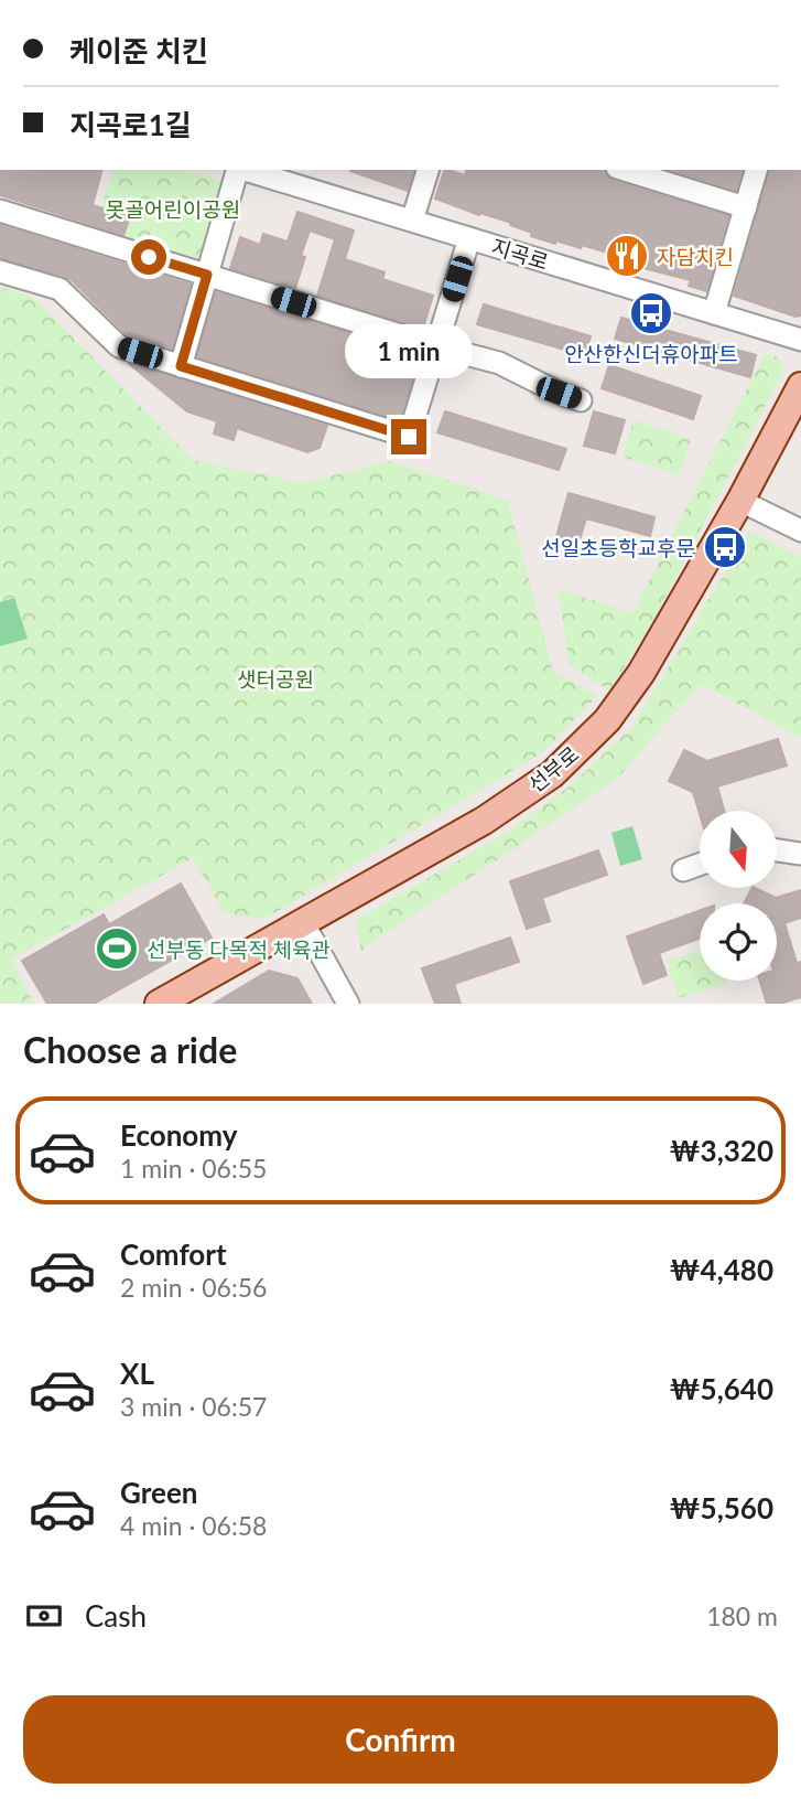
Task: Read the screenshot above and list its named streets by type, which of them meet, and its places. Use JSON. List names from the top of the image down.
{
  "streets": {
    "main road": ["선부로"],
    "street": ["지곡로"]
  },
  "parks": ["못골어린이공원", "샛터공원"],
  "places": {
    "restaurant": ["자담치킨"],
    "bus stop": ["안산한신더휴아파트", "선일초등학교후문"],
    "sports": ["선부동 다목적 체육관"]
  },
  "north": "bottom",
  "page": {
    "banner": ["케이준 치킨", "지곡로1길"],
    "bubble": "1 min",
    "heading": "Choose a ride",
    "list": [
      {
        "name": "Economy",
        "note": "1 min · 06:55",
        "value": "₩3,320"
      },
      {
        "name": "Comfort",
        "note": "2 min · 06:56",
        "value": "₩4,480"
      },
      {
        "name": "XL",
        "note": "3 min · 06:57",
        "value": "₩5,640"
      },
      {
        "name": "Green",
        "note": "4 min · 06:58",
        "value": "₩5,560"
      }
    ],
    "pay": ["Cash", "180 m"],
    "buttons": "Confirm"
  }
}
